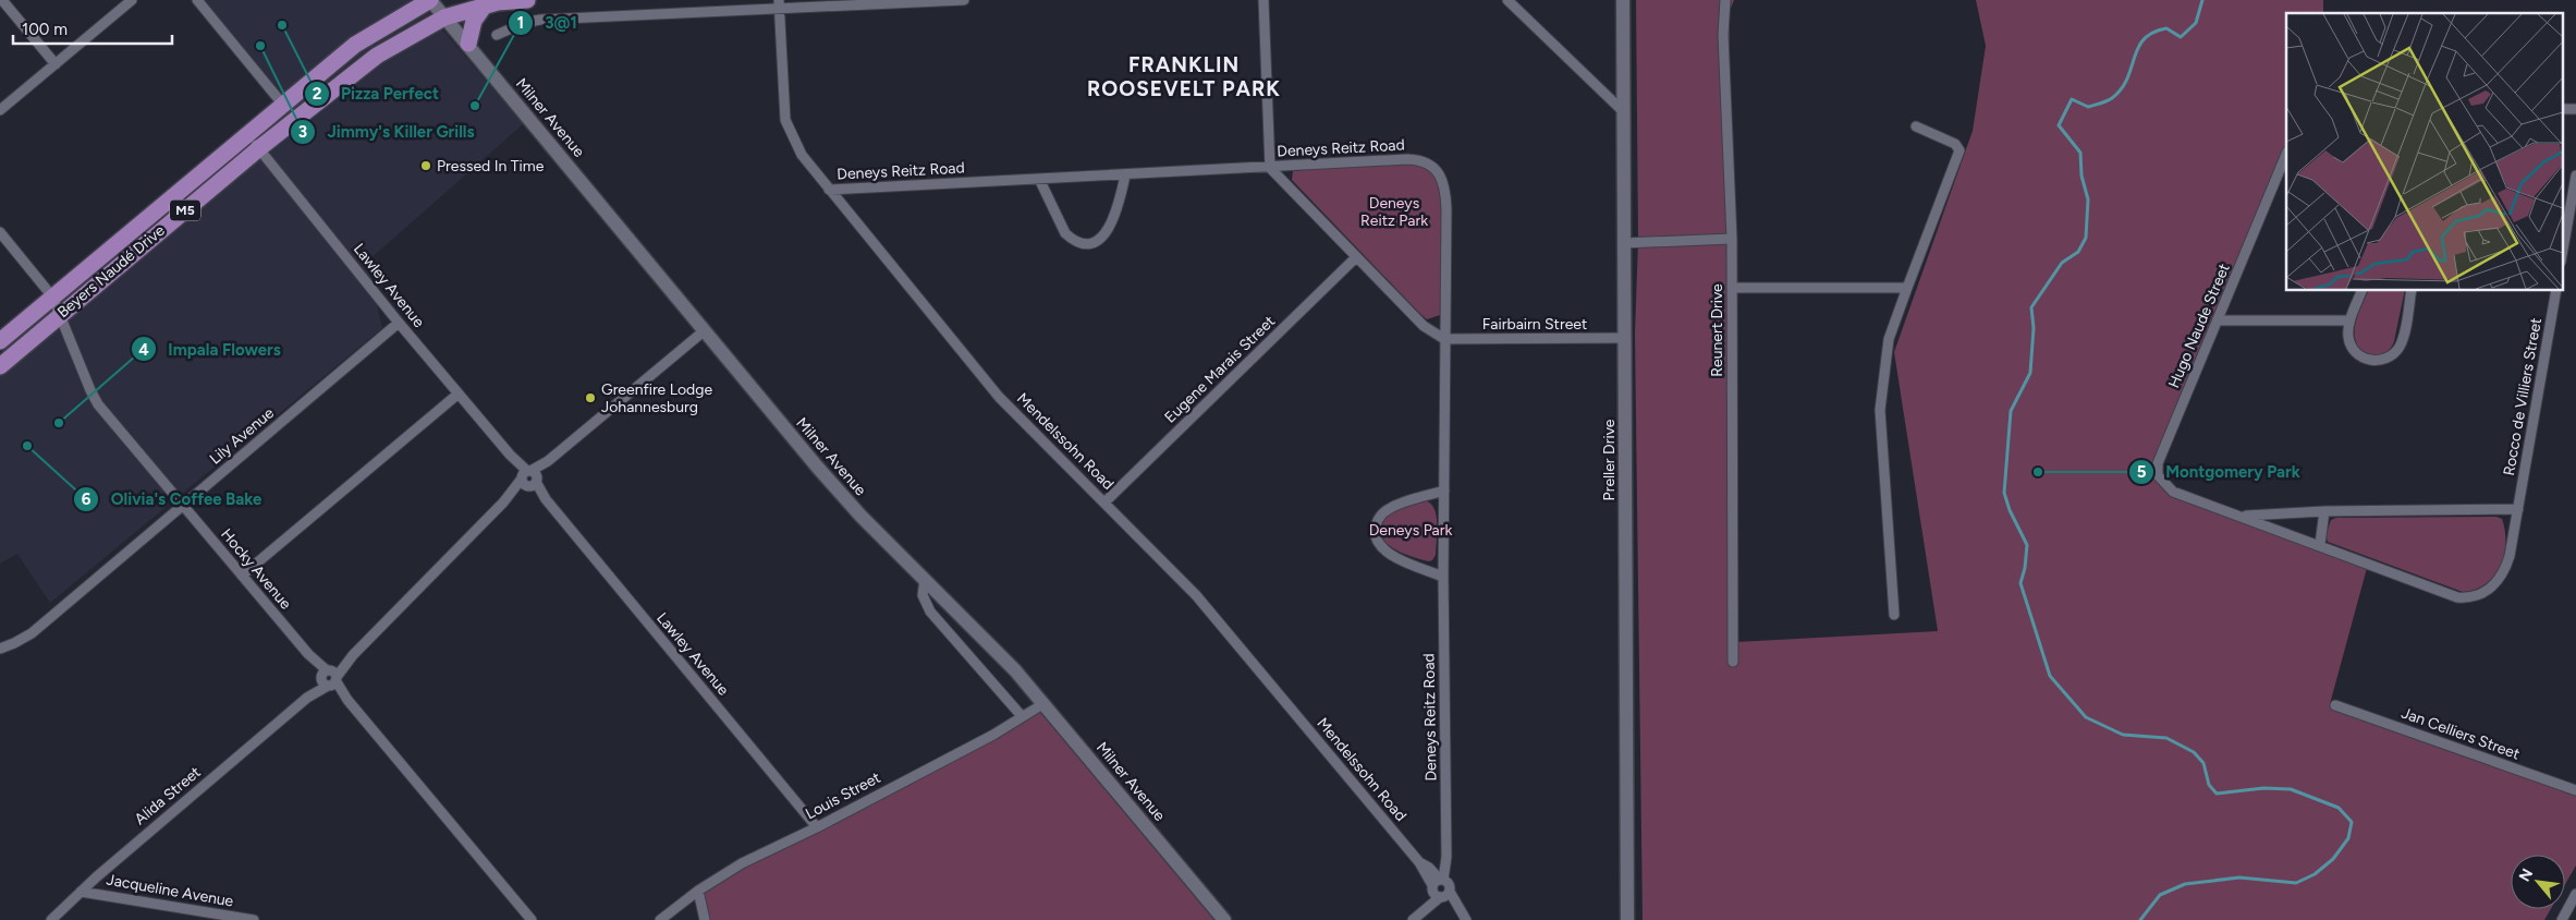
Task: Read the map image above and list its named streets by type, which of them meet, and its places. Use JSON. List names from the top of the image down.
{
  "streets": {
    "main road": [
      "Milner Avenue",
      "M5",
      "Beyers Naudé Drive",
      "Preller Drive"
    ],
    "street": [
      "Deneys Reitz Road",
      "Lawley Avenue",
      "Fairbairn Street",
      "Hugo Naude Street",
      "Reunert Drive",
      "Eugene Marais Street",
      "Rocco de Villiers Street",
      "Lily Avenue",
      "Mendelssohn Road",
      "Hocky Avenue",
      "Jan Celliers Street",
      "Alida Street",
      "Louis Street",
      "Jacqueline Avenue"
    ]
  },
  "crossings": [
    ["Milner Avenue", "Beyers Naudé Drive"],
    ["Milner Avenue", "Alida Street"],
    ["Milner Avenue", "Louis Street"],
    ["Deneys Reitz Road", "Fairbairn Street"],
    ["Deneys Reitz Road", "Eugene Marais Street"],
    ["Deneys Reitz Road", "Mendelssohn Road"],
    ["Beyers Naudé Drive", "Lawley Avenue"],
    ["Beyers Naudé Drive", "Hocky Avenue"],
    ["Lawley Avenue", "Lily Avenue"],
    ["Lawley Avenue", "Alida Street"],
    ["Lawley Avenue", "Louis Street"],
    ["Fairbairn Street", "Preller Drive"],
    ["Hugo Naude Street", "Rocco de Villiers Street"],
    ["Eugene Marais Street", "Mendelssohn Road"],
    ["Lily Avenue", "Hocky Avenue"],
    ["Hocky Avenue", "Alida Street"],
    ["Alida Street", "Jacqueline Avenue"]
  ],
  "districts": ["FRANKLIN ROOSEVELT PARK"],
  "parks": ["Deneys Reitz Park", "Deneys Park"],
  "places": [
    "Pizza Perfect",
    "Jimmy's Killer Grills",
    "3@1",
    "Pressed In Time",
    "Greenfire Lodge Johannesburg",
    "Impala Flowers",
    "Olivia's Coffee Bake",
    "Montgomery Park"
  ],
  "scale_bar": "100 m",
  "north": "top left"
}
